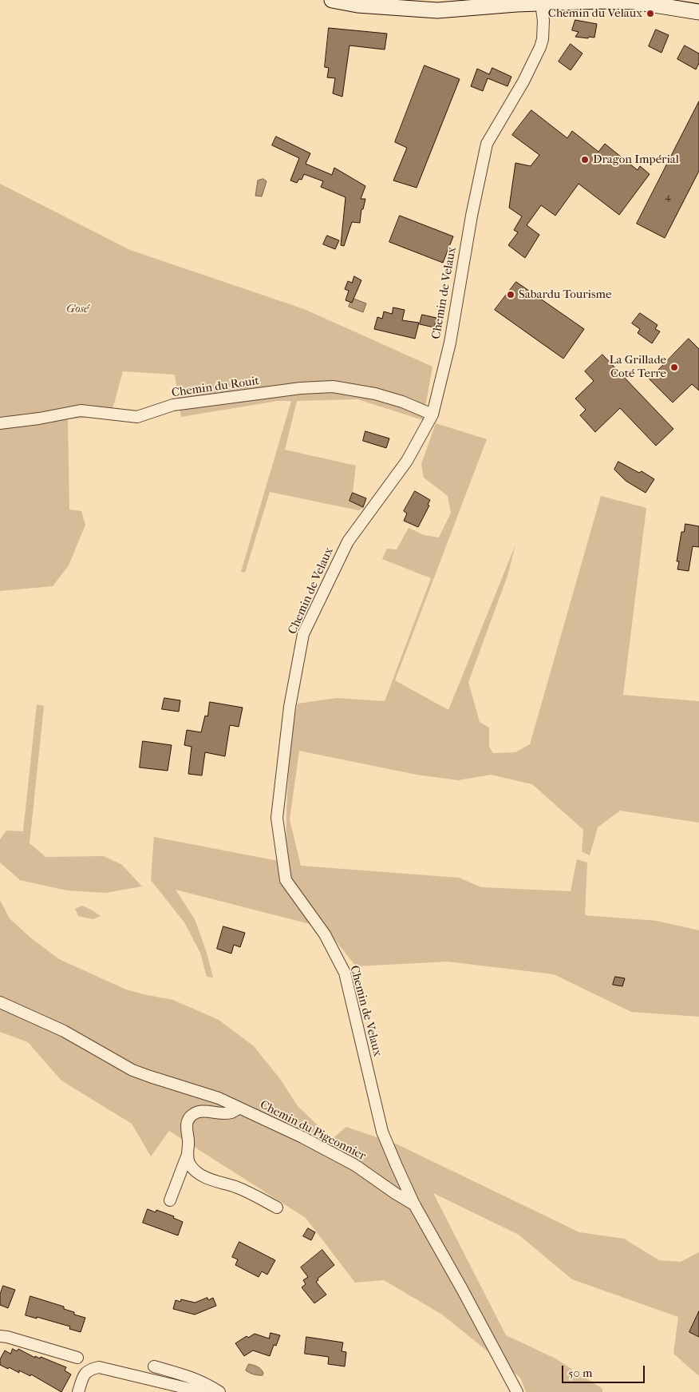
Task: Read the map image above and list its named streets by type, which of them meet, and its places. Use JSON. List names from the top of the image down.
{
  "streets": {
    "street": ["Chemin de Velaux", "Chemin du Rouit", "Chemin du Pigeonnier"]
  },
  "crossings": [
    ["Chemin de Velaux", "Chemin du Rouit"],
    ["Chemin de Velaux", "Chemin du Pigeonnier"]
  ],
  "parks": ["Gosé"],
  "places": [
    "Chemin du Velaux",
    "Dragon Impérial",
    "Sabardu Tourisme",
    "La Grillade Coté Terre"
  ],
  "house_numbers": ["4"],
  "scale_bar": "50 m"
}
